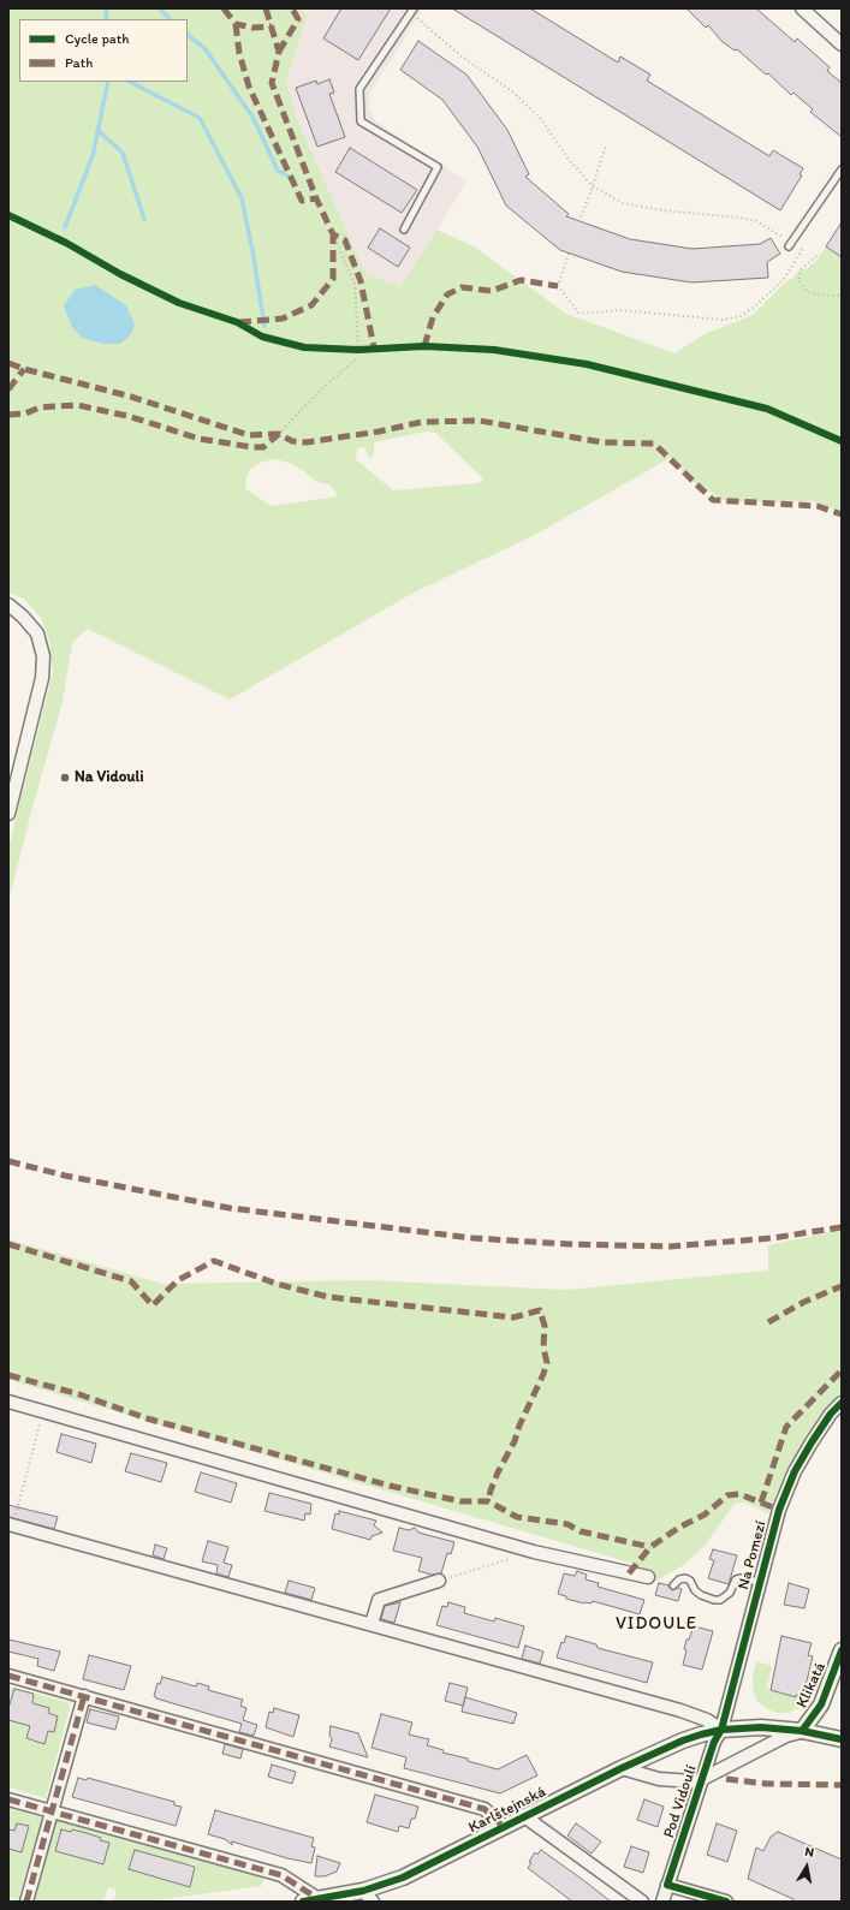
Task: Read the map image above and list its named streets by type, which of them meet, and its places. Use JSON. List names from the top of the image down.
{
  "streets": {
    "street": [
      "Na Pomezí",
      "Klikatá",
      "Pod Vidoulí",
      "Karlštejnská"
    ]
  },
  "crossings": [
    ["Na Pomezí", "Pod Vidoulí"],
    ["Na Pomezí", "Karlštejnská"],
    ["Klikatá", "Pod Vidoulí"],
    ["Klikatá", "Karlštejnská"],
    ["Pod Vidoulí", "Karlštejnská"]
  ],
  "districts": ["VIDOULE"],
  "places": ["Na Vidouli"],
  "legend": ["Cycle path", "Path"],
  "north": "top"
}
